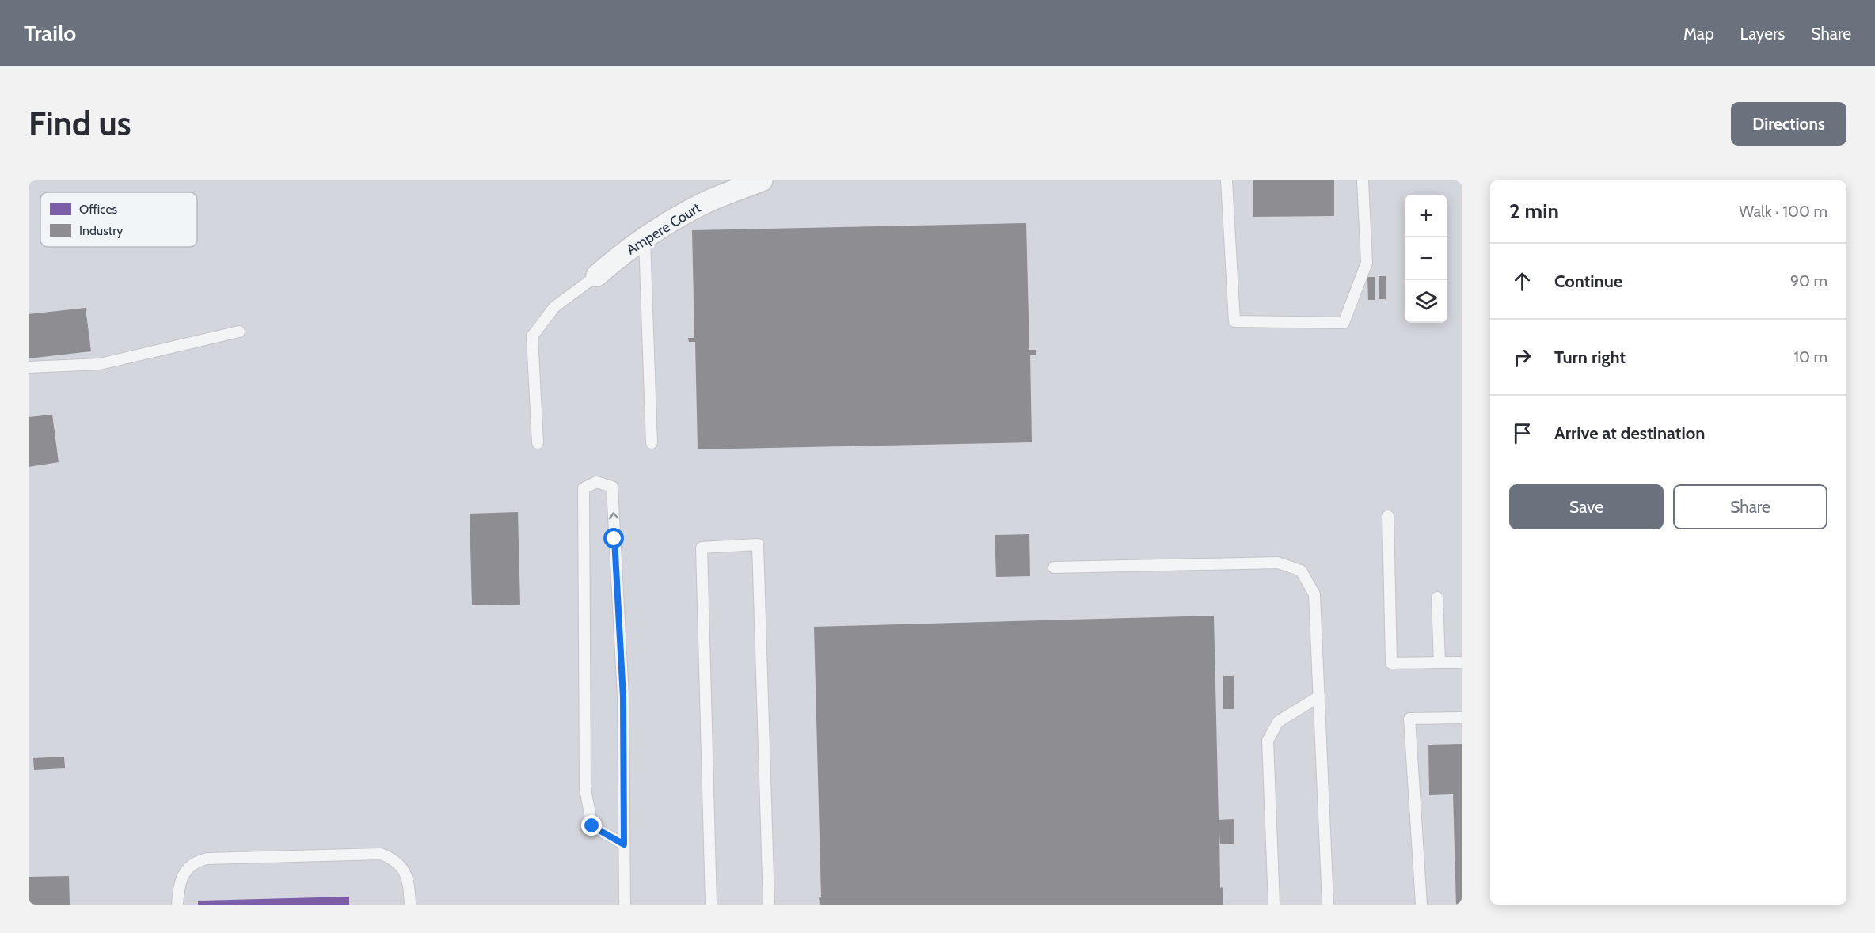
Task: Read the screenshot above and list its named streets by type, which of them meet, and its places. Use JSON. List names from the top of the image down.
{
  "streets": {
    "street": ["Ampere Court"]
  },
  "legend": ["Offices", "Industry"],
  "page": {
    "header": "Trailo",
    "nav": ["Map", "Layers", "Share"],
    "buttons": [
      "Directions",
      ["Save", "Share"]
    ],
    "title": "Find us",
    "heading": ["2 min", "Walk · 100 m"],
    "map_buttons": ["+", "−"],
    "list": [
      ["Continue", "90 m"],
      ["Turn right", "10 m"],
      "Arrive at destination"
    ]
  }
}
